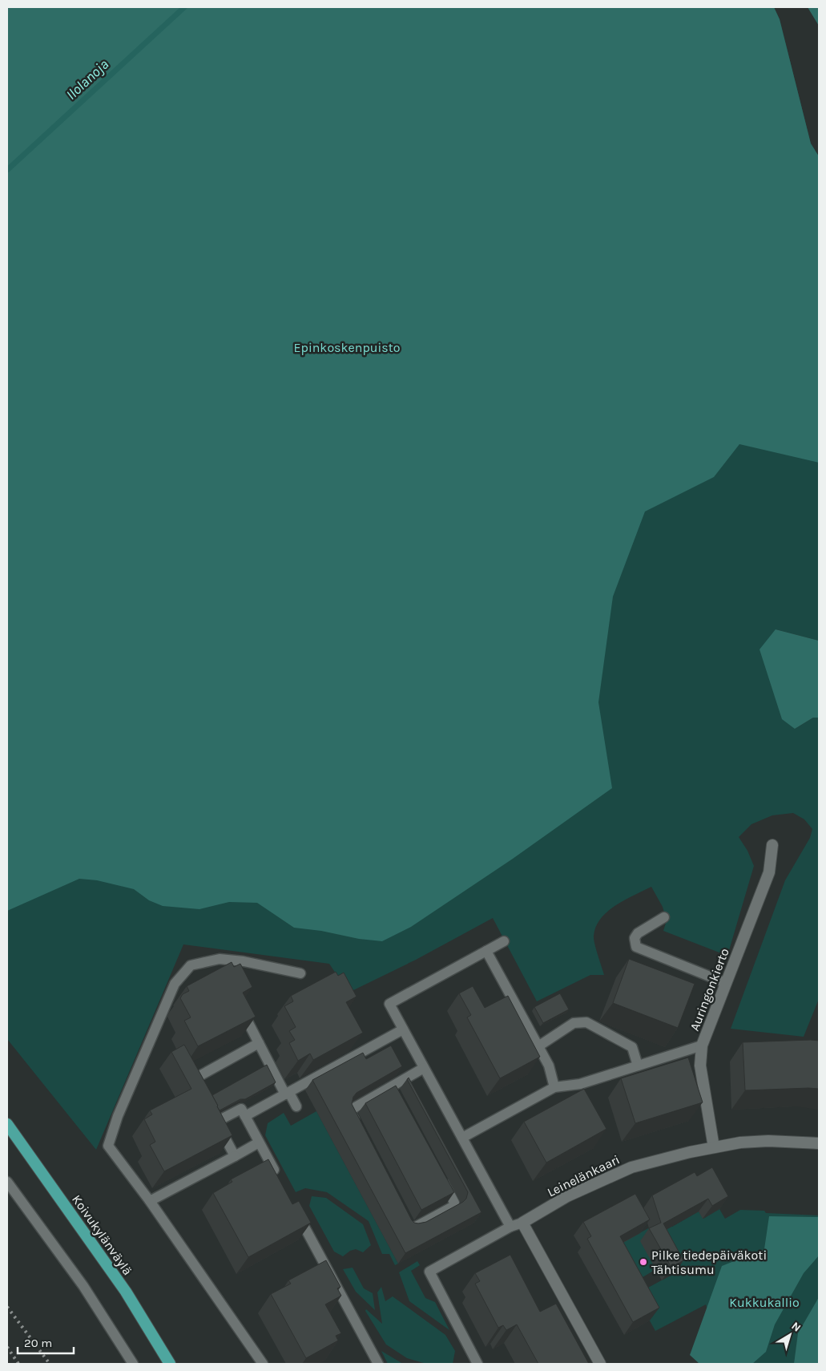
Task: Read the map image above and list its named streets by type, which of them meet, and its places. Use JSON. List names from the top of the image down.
{
  "streets": {
    "main road": ["Koivukylänväylä"],
    "street": ["Auringonkierto", "Leinelänkaari"]
  },
  "crossings": [
    ["Auringonkierto", "Leinelänkaari"]
  ],
  "water": ["Ilolanoja"],
  "parks": ["Epinkoskenpuisto", "Kukkukallio"],
  "places": ["Pilke tiedepäiväkoti Tähtisumu"],
  "scale_bar": "20 m",
  "north": "top right"
}
